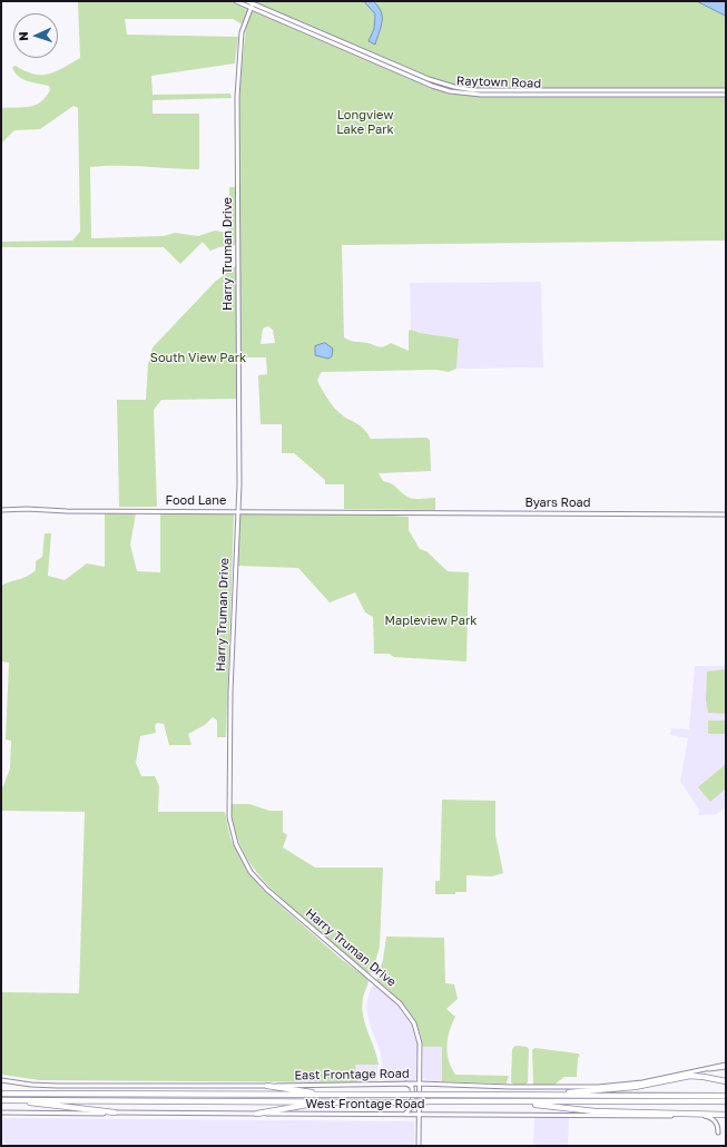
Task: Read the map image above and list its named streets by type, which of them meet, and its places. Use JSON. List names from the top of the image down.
{
  "streets": {
    "main road": [
      "Raytown Road",
      "Harry Truman Drive",
      "Food Lane",
      "Byars Road",
      "East Frontage Road",
      "West Frontage Road"
    ]
  },
  "crossings": [
    ["Raytown Road", "Harry Truman Drive"],
    ["Harry Truman Drive", "Food Lane"],
    ["Harry Truman Drive", "East Frontage Road"],
    ["Harry Truman Drive", "West Frontage Road"],
    ["Food Lane", "Byars Road"]
  ],
  "parks": ["Longview Lake Park", "South View Park", "Mapleview Park"],
  "north": "left"
}
